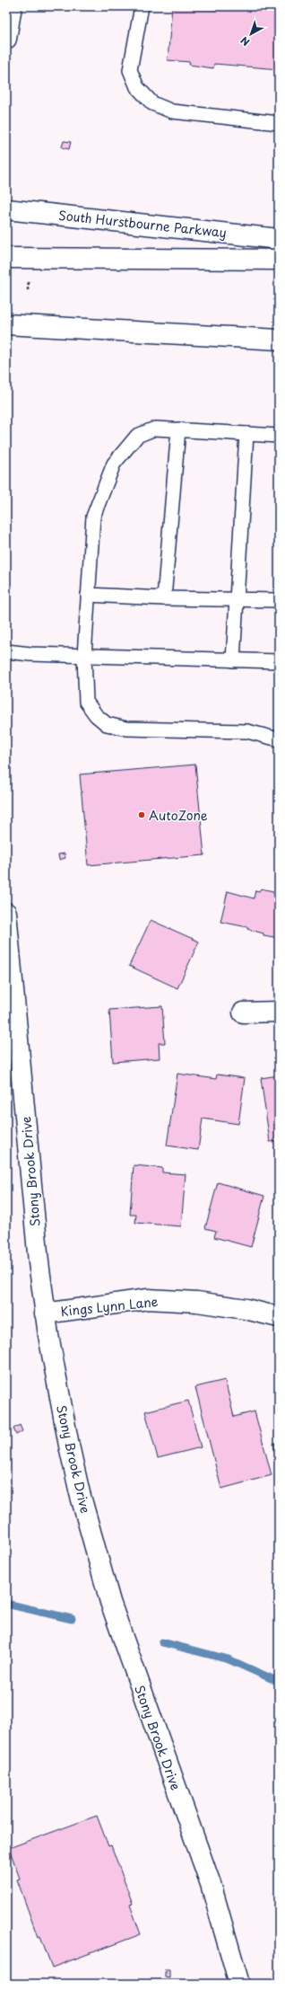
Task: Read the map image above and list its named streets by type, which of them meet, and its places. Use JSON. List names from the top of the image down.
{
  "streets": {
    "street": ["South Hurstbourne Parkway", "Stony Brook Drive", "Kings Lynn Lane"]
  },
  "crossings": [
    ["Stony Brook Drive", "Kings Lynn Lane"]
  ],
  "places": ["AutoZone"],
  "north": "bottom left"
}
